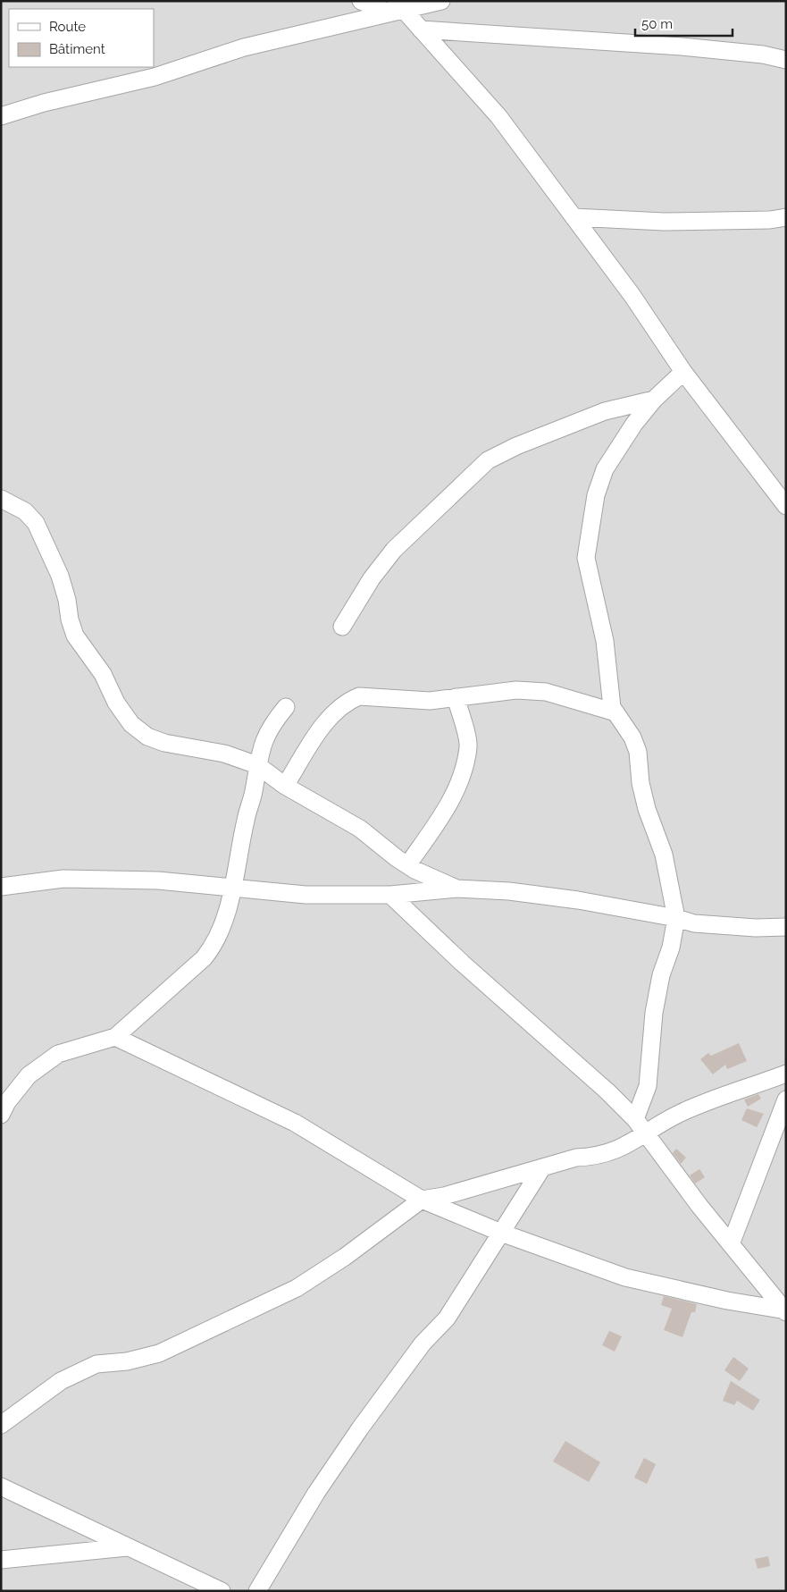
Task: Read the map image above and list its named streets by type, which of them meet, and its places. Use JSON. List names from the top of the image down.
{
  "legend": ["Route", "Bâtiment"],
  "scale_bar": "50 m"
}
